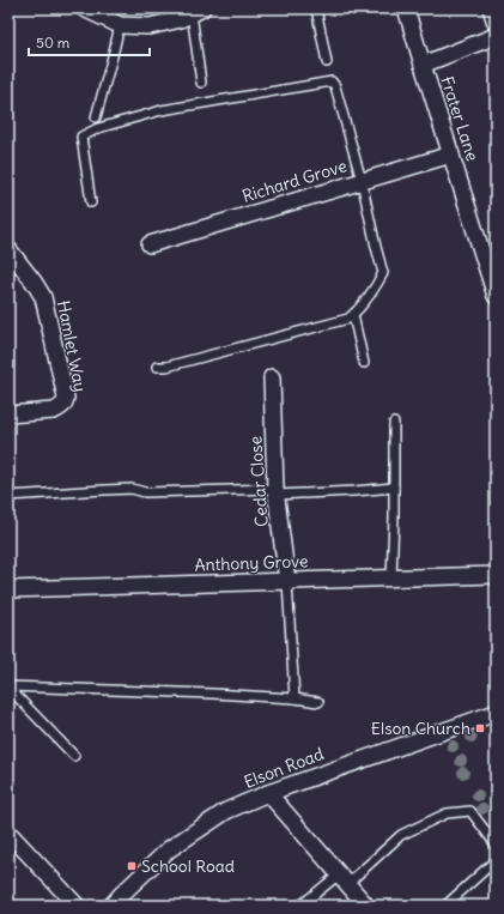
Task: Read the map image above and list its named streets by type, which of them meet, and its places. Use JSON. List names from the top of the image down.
{
  "streets": {
    "street": [
      "Frater Lane",
      "Richard Grove",
      "Hamlet Way",
      "Cedar Close",
      "Anthony Grove",
      "Elson Road"
    ]
  },
  "crossings": [
    ["Frater Lane", "Richard Grove"],
    ["Cedar Close", "Anthony Grove"]
  ],
  "places": {
    "transit": ["Elson Church", "School Road"]
  },
  "scale_bar": "50 m"
}
